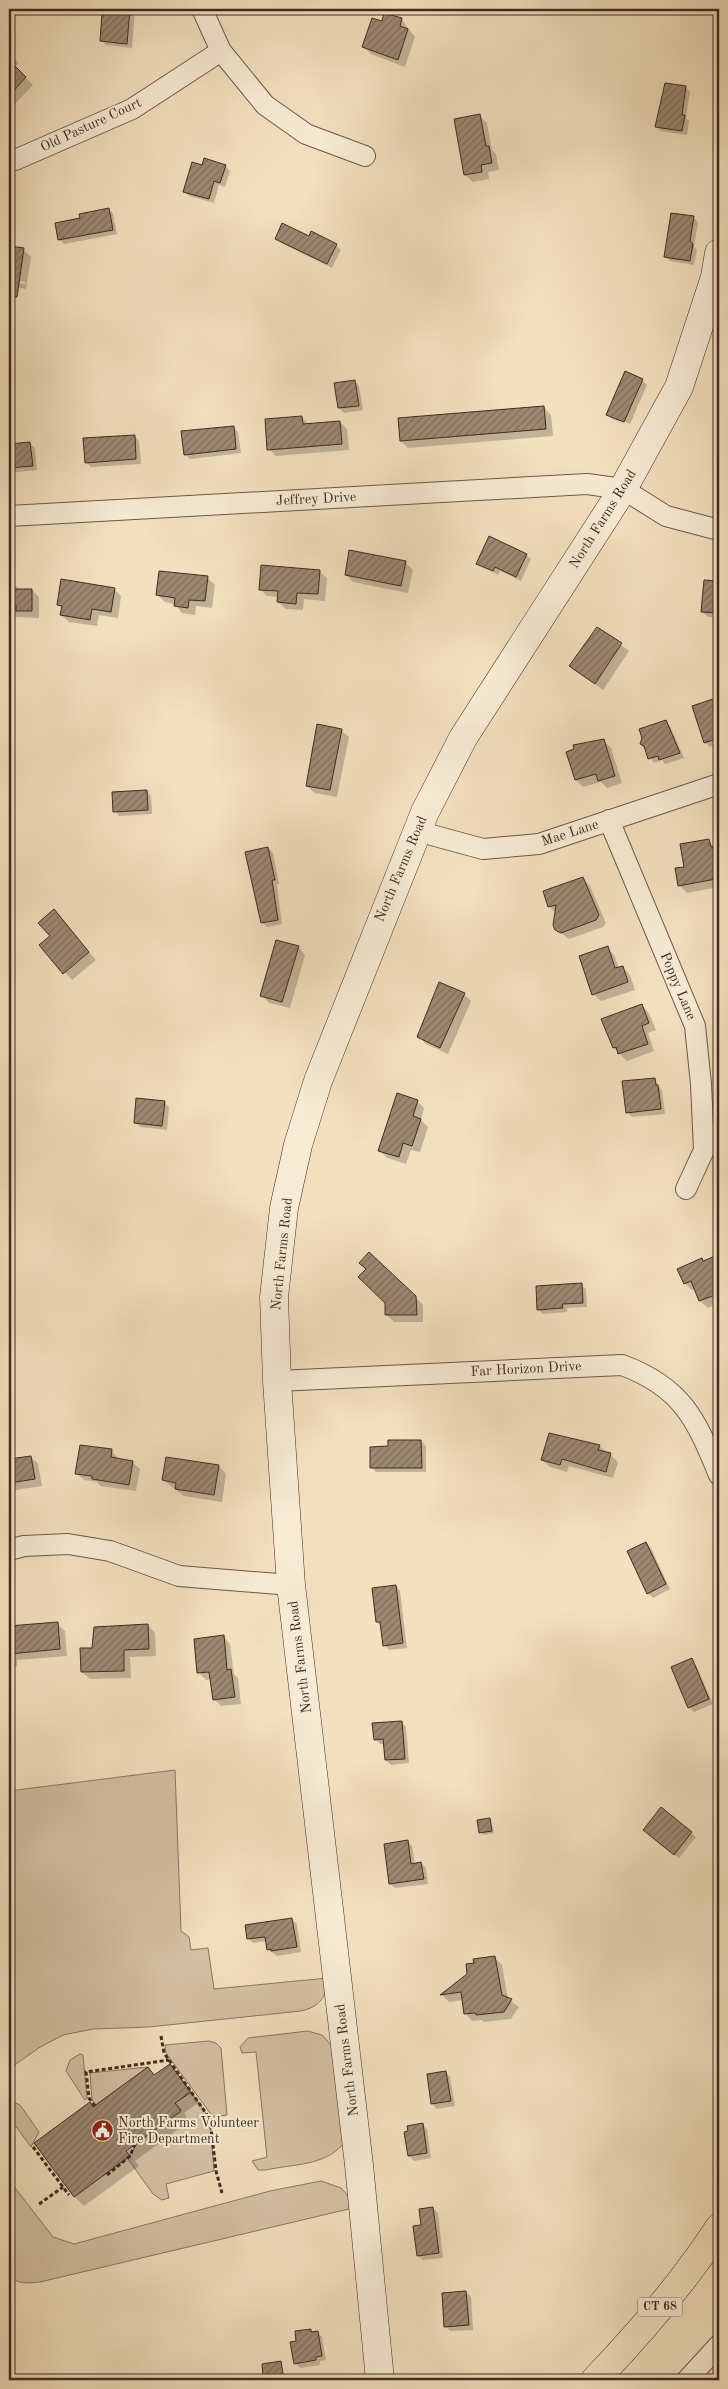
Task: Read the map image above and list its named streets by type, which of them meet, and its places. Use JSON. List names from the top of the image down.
{
  "streets": {
    "main road": ["North Farms Road", "CT 68"],
    "street": [
      "Old Pasture Court",
      "Jeffrey Drive",
      "Mae Lane",
      "Poppy Lane",
      "Far Horizon Drive"
    ]
  },
  "crossings": [
    ["Jeffrey Drive", "North Farms Road"],
    ["North Farms Road", "Mae Lane"],
    ["North Farms Road", "Far Horizon Drive"],
    ["Mae Lane", "Poppy Lane"]
  ],
  "places": {
    "public building": ["North Farms Volunteer Fire Department"]
  }
}
